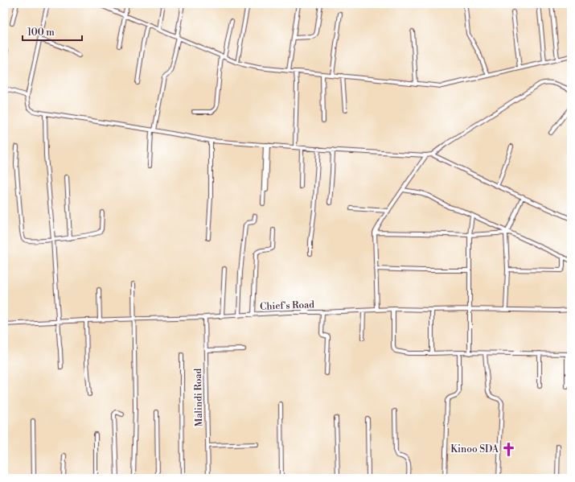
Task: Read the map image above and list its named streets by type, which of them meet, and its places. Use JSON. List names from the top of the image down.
{
  "streets": {
    "street": ["Chief's Road", "Malindi Road"]
  },
  "crossings": [
    ["Chief's Road", "Malindi Road"]
  ],
  "places": {
    "church": ["Kinoo SDA"]
  },
  "scale_bar": "100 m"
}
